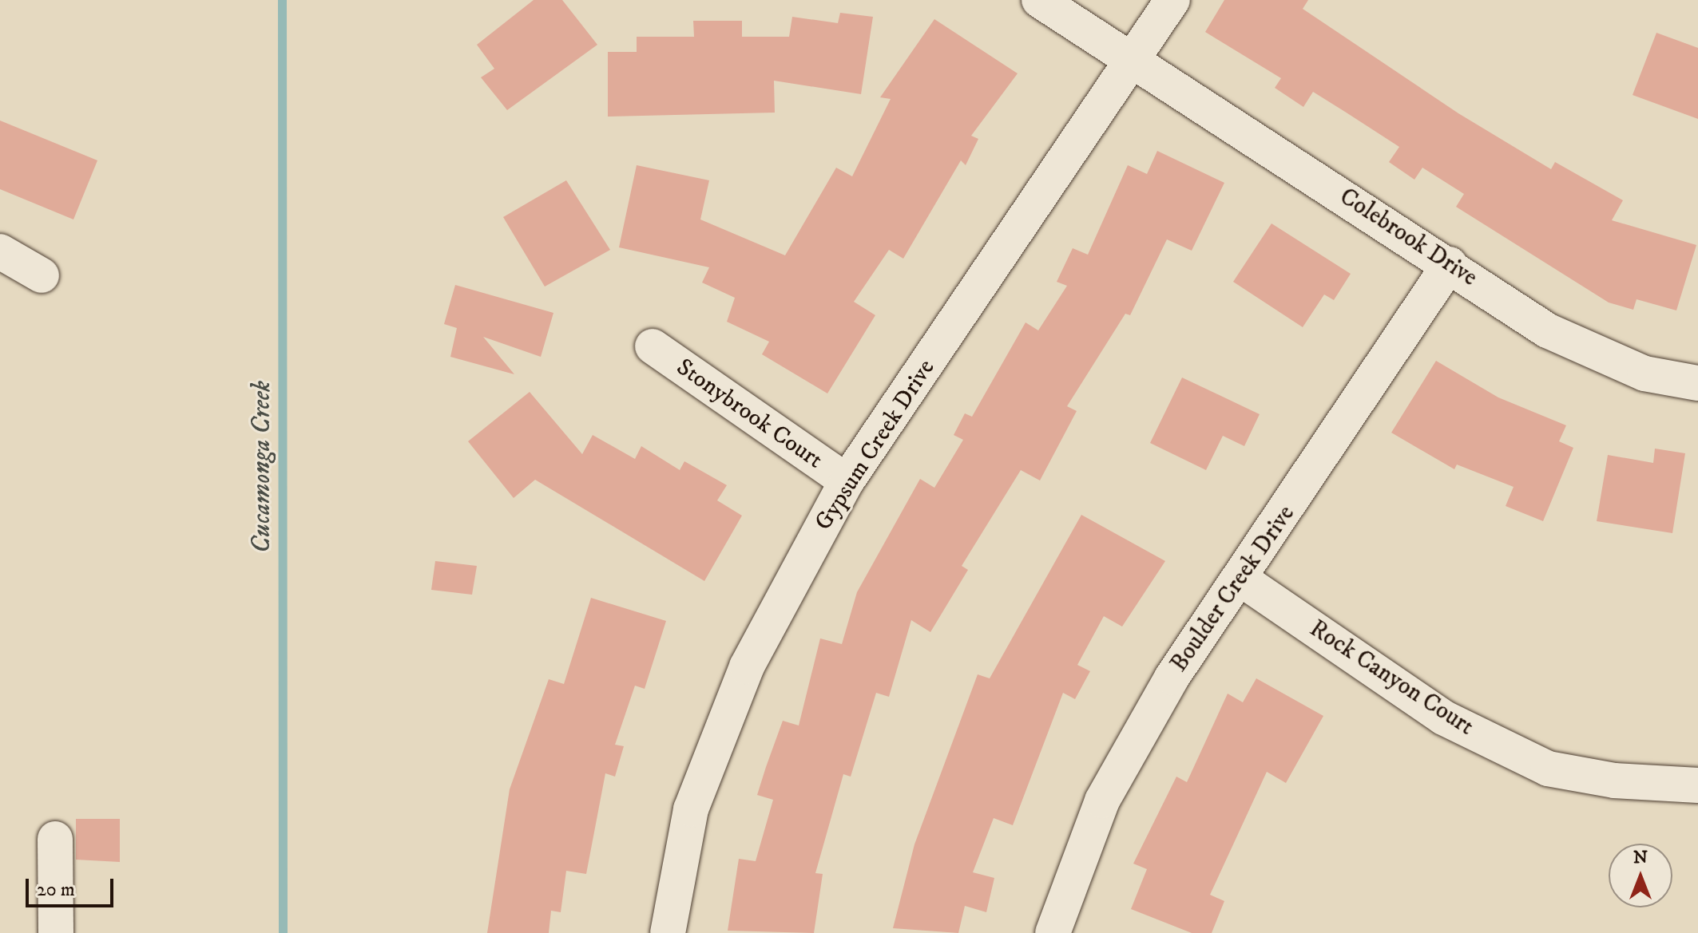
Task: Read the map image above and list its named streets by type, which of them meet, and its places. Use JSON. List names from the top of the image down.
{
  "streets": {
    "street": [
      "Colebrook Drive",
      "Stonybrook Court",
      "Gypsum Creek Drive",
      "Boulder Creek Drive",
      "Rock Canyon Court"
    ]
  },
  "crossings": [
    ["Colebrook Drive", "Gypsum Creek Drive"],
    ["Colebrook Drive", "Boulder Creek Drive"],
    ["Stonybrook Court", "Gypsum Creek Drive"],
    ["Boulder Creek Drive", "Rock Canyon Court"]
  ],
  "water": ["Cucamonga Creek"],
  "scale_bar": "20 m",
  "north": "top"
}
